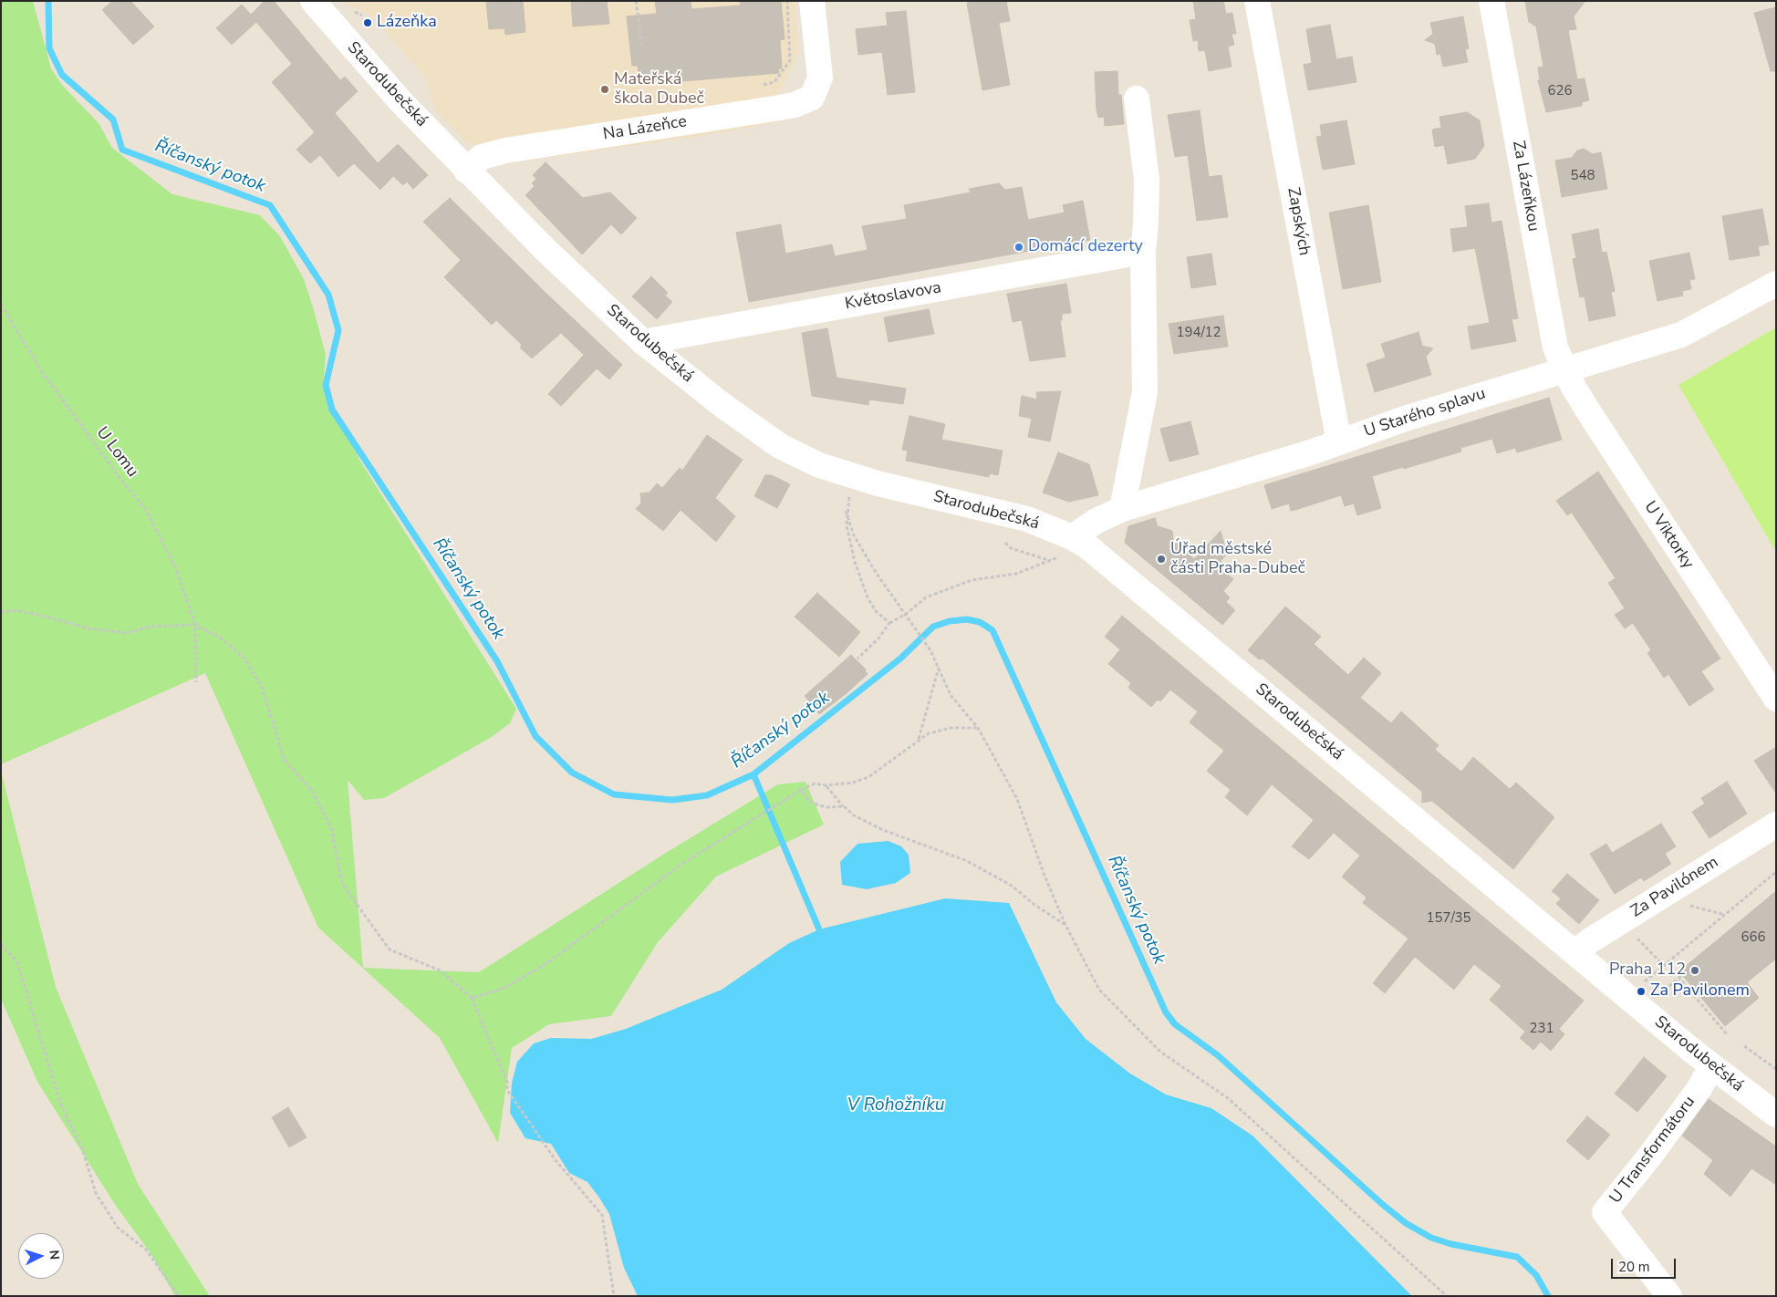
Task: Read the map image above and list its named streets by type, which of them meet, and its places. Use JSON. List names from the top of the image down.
{
  "streets": {
    "street": [
      "Starodubečská",
      "Na Lázeňce",
      "Za Lázeňkou",
      "Zapských",
      "Květoslavova",
      "U Starého splavu",
      "U Viktorky",
      "Za Pavilónem",
      "U Transformátoru"
    ],
    "path": ["U Lomu"]
  },
  "crossings": [
    ["Starodubečská", "Na Lázeňce"],
    ["Starodubečská", "Květoslavova"],
    ["Starodubečská", "U Starého splavu"],
    ["Starodubečská", "Za Pavilónem"],
    ["Starodubečská", "U Transformátoru"],
    ["Za Lázeňkou", "U Starého splavu"],
    ["Za Lázeňkou", "U Viktorky"],
    ["Zapských", "U Starého splavu"],
    ["U Starého splavu", "U Viktorky"]
  ],
  "water": ["Říčanský potok", "V Rohožníku"],
  "places": [
    "Lázeňka",
    "Mateřská škola Dubeč",
    "Domácí dezerty",
    "Úřad městské části Praha-Dubeč",
    "Praha 112",
    "Za Pavilonem"
  ],
  "house_numbers": [
    "626",
    "548",
    "194/12",
    "157/35",
    "666",
    "231"
  ],
  "scale_bar": "20 m",
  "north": "right"
}
